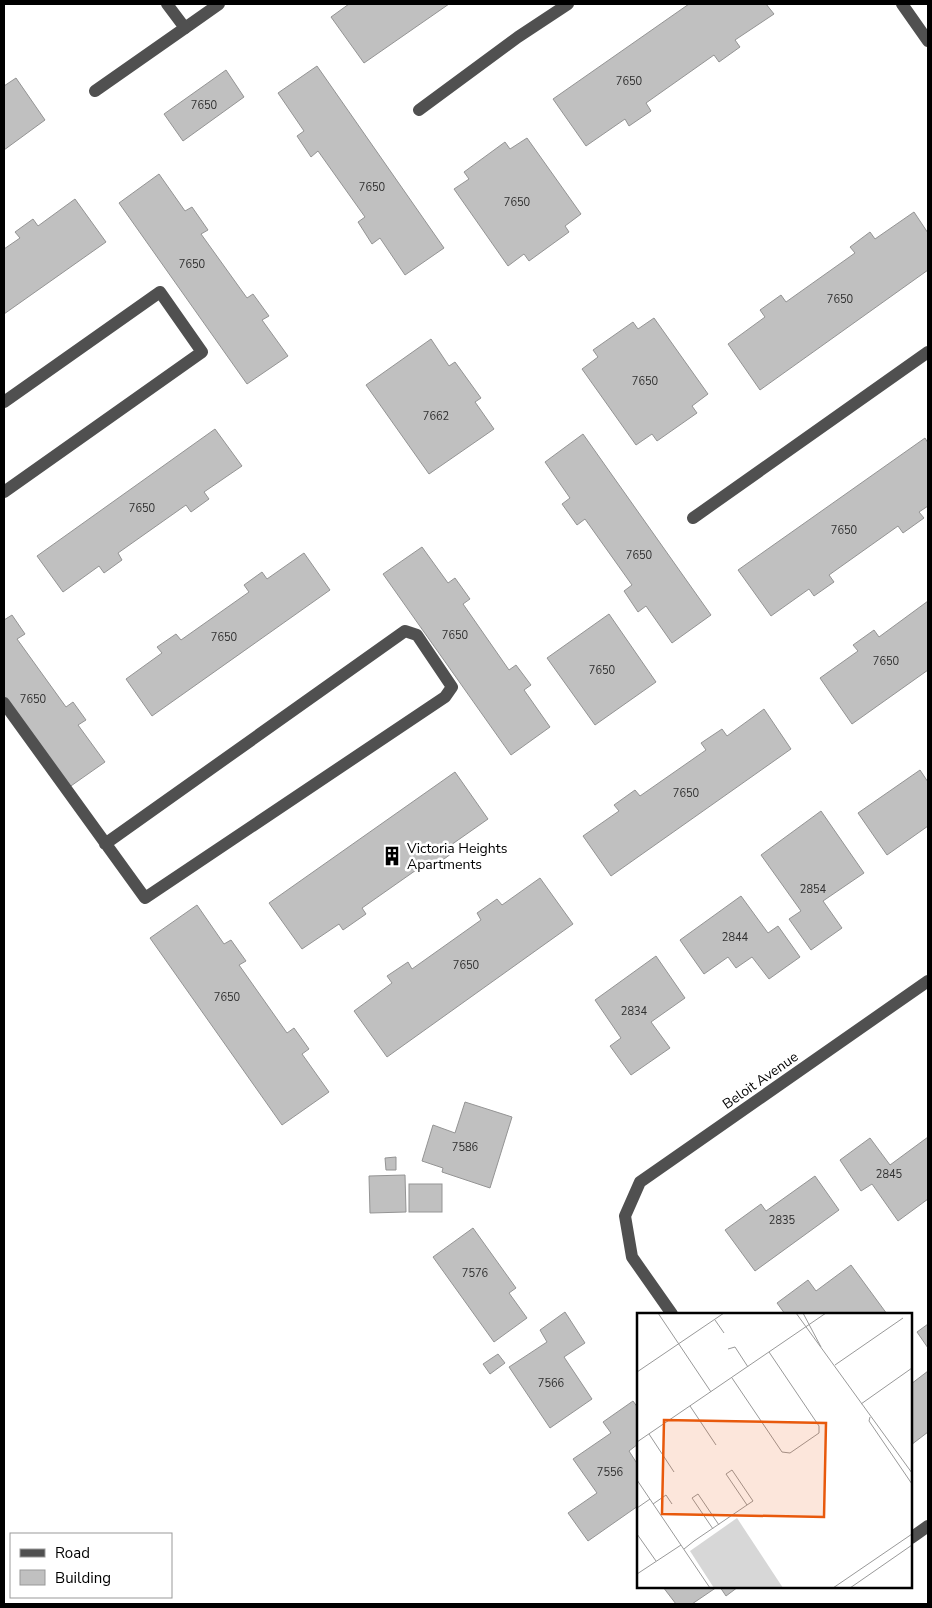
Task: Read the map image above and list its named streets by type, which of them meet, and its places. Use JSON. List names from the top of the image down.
{
  "streets": {
    "street": ["Beloit Avenue"]
  },
  "places": {
    "building": ["Victoria Heights Apartments"]
  },
  "house_numbers": [
    "7650",
    "7650",
    "7650",
    "7650",
    "7650",
    "7650",
    "7650",
    "7662",
    "7650",
    "7650",
    "7650",
    "7650",
    "7650",
    "7650",
    "7650",
    "7650",
    "7650",
    "2854",
    "2844",
    "7650",
    "7650",
    "2834",
    "7586",
    "2845",
    "2835",
    "7576",
    "7566",
    "7556"
  ],
  "legend": ["Road", "Building"]
}
